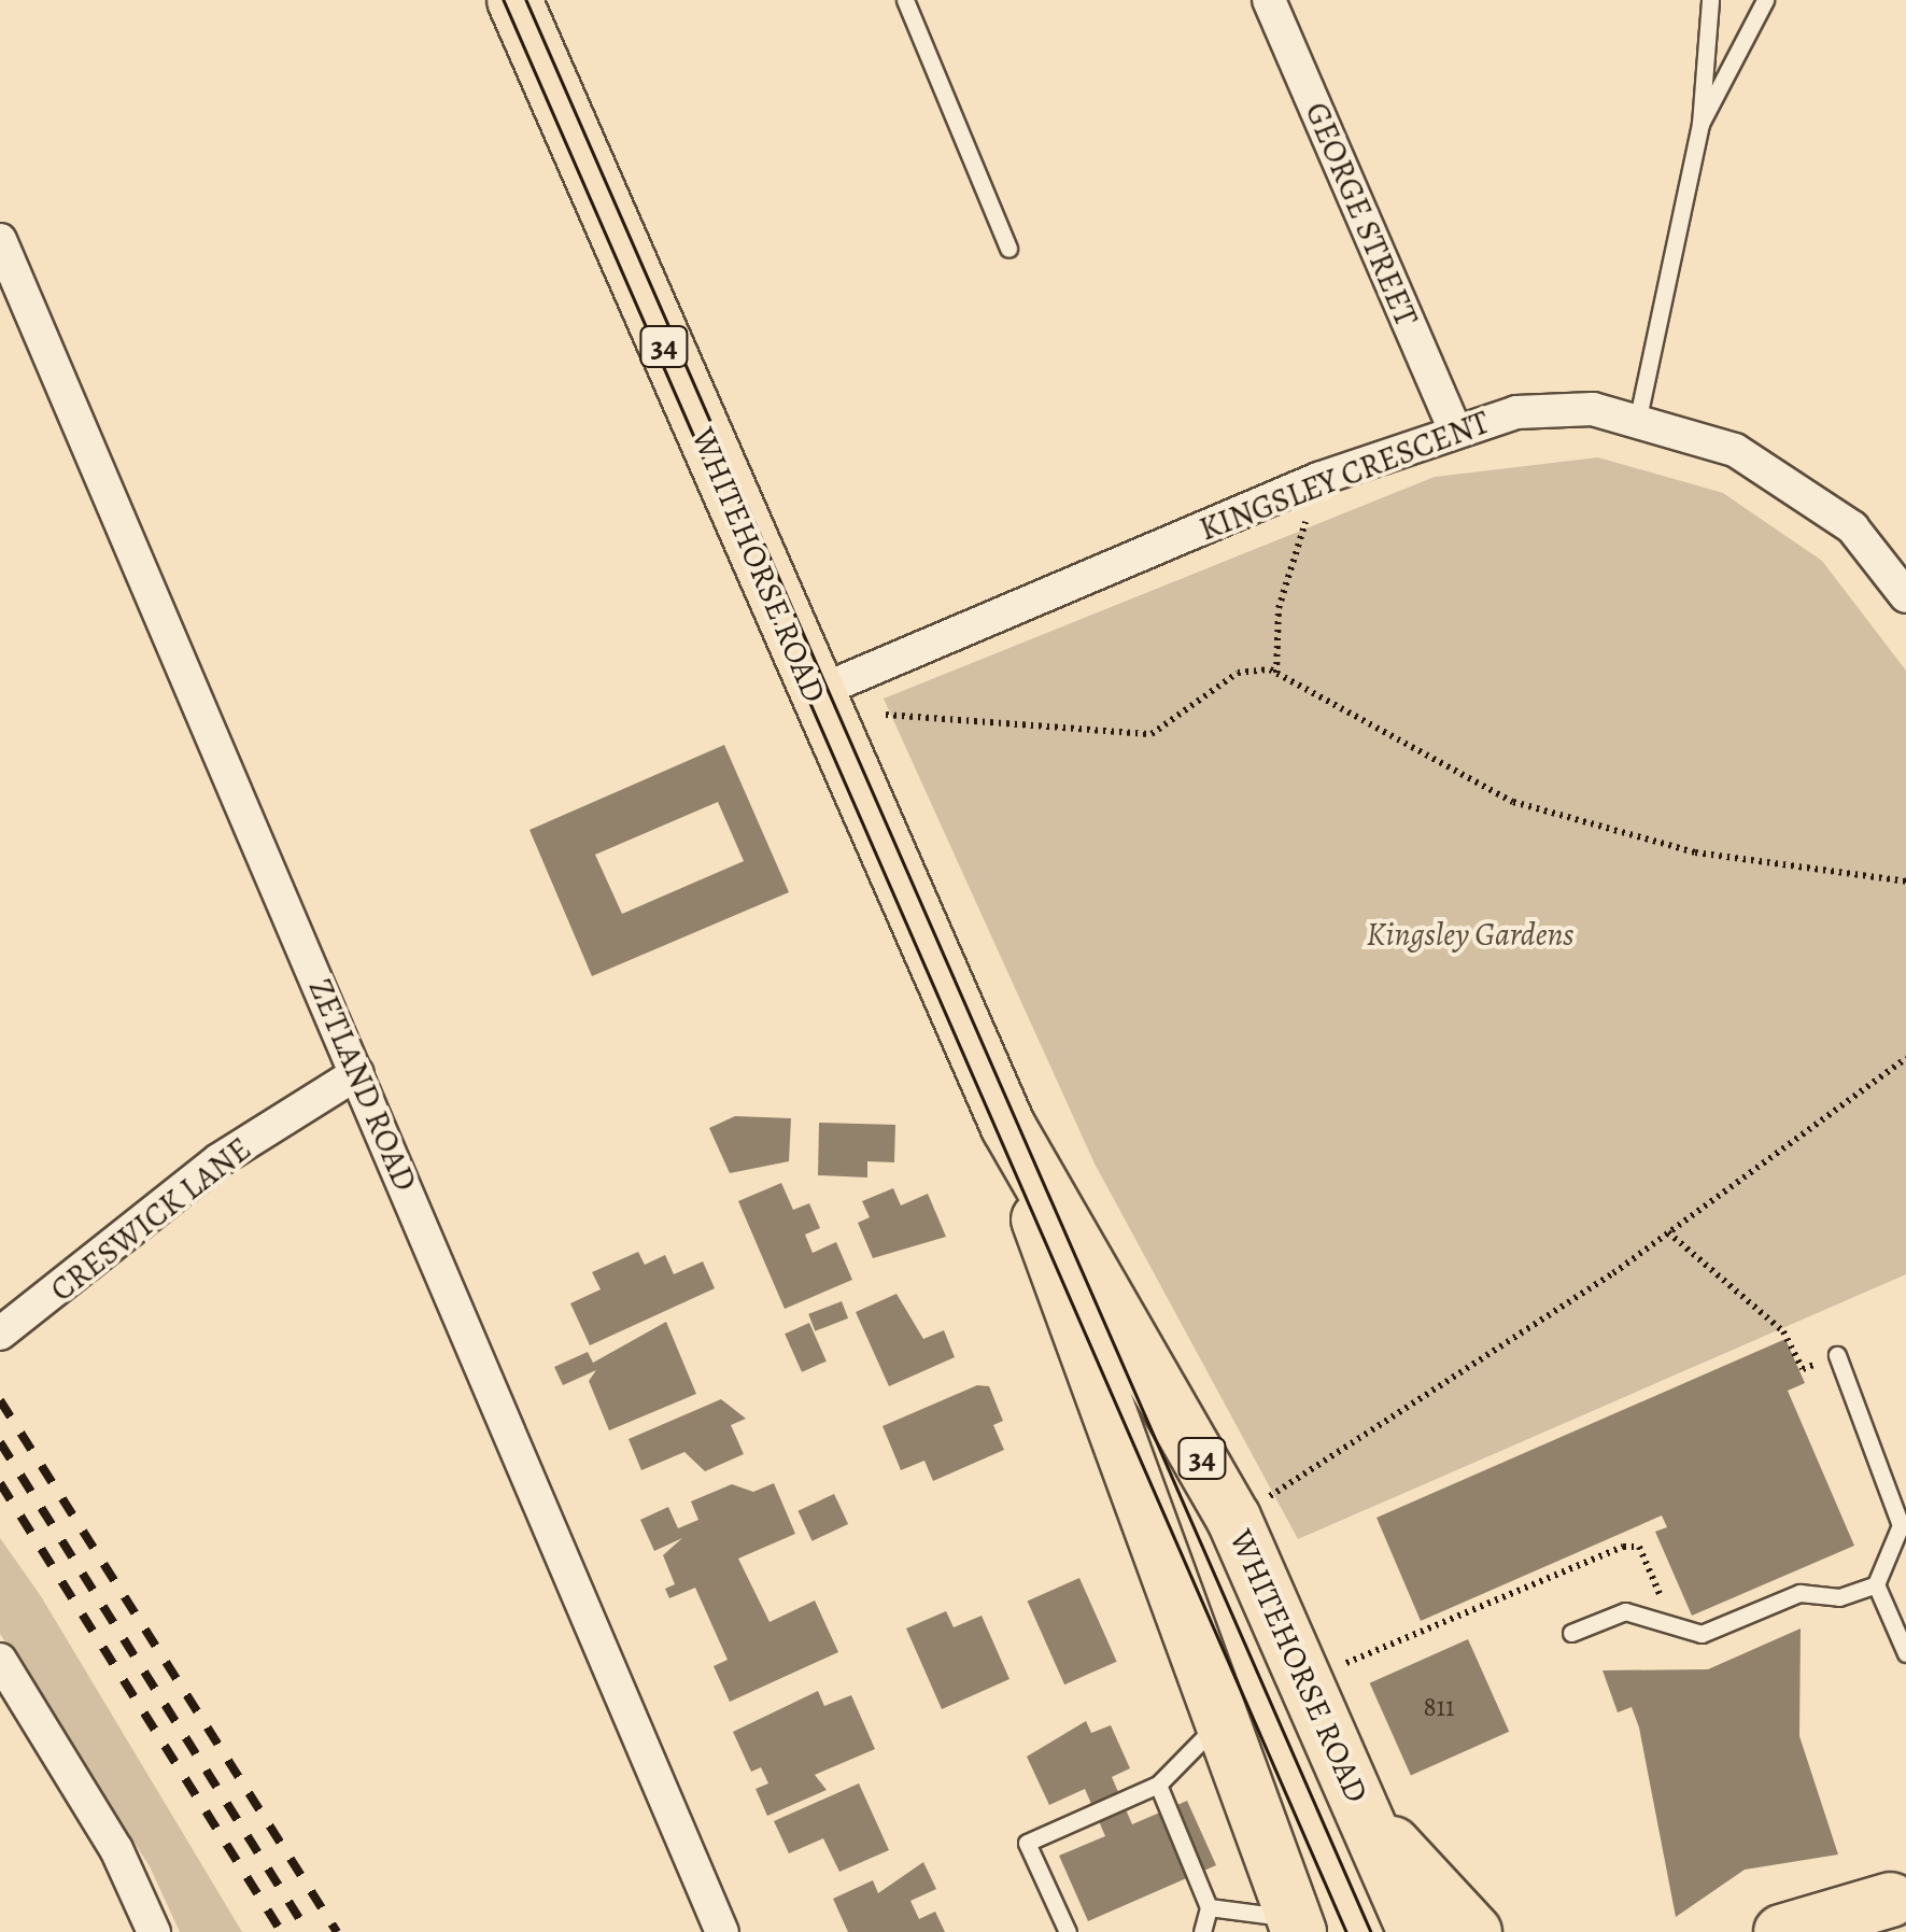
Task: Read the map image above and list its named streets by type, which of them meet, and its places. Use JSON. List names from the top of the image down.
{
  "streets": {
    "main road": ["34", "WHITEHORSE ROAD"],
    "street": [
      "GEORGE STREET",
      "KINGSLEY CRESCENT",
      "ZETLAND ROAD",
      "CRESWICK LANE"
    ]
  },
  "crossings": [
    ["GEORGE STREET", "KINGSLEY CRESCENT"],
    ["KINGSLEY CRESCENT", "WHITEHORSE ROAD"],
    ["ZETLAND ROAD", "CRESWICK LANE"]
  ],
  "parks": ["Kingsley Gardens"],
  "house_numbers": ["811"]
}
